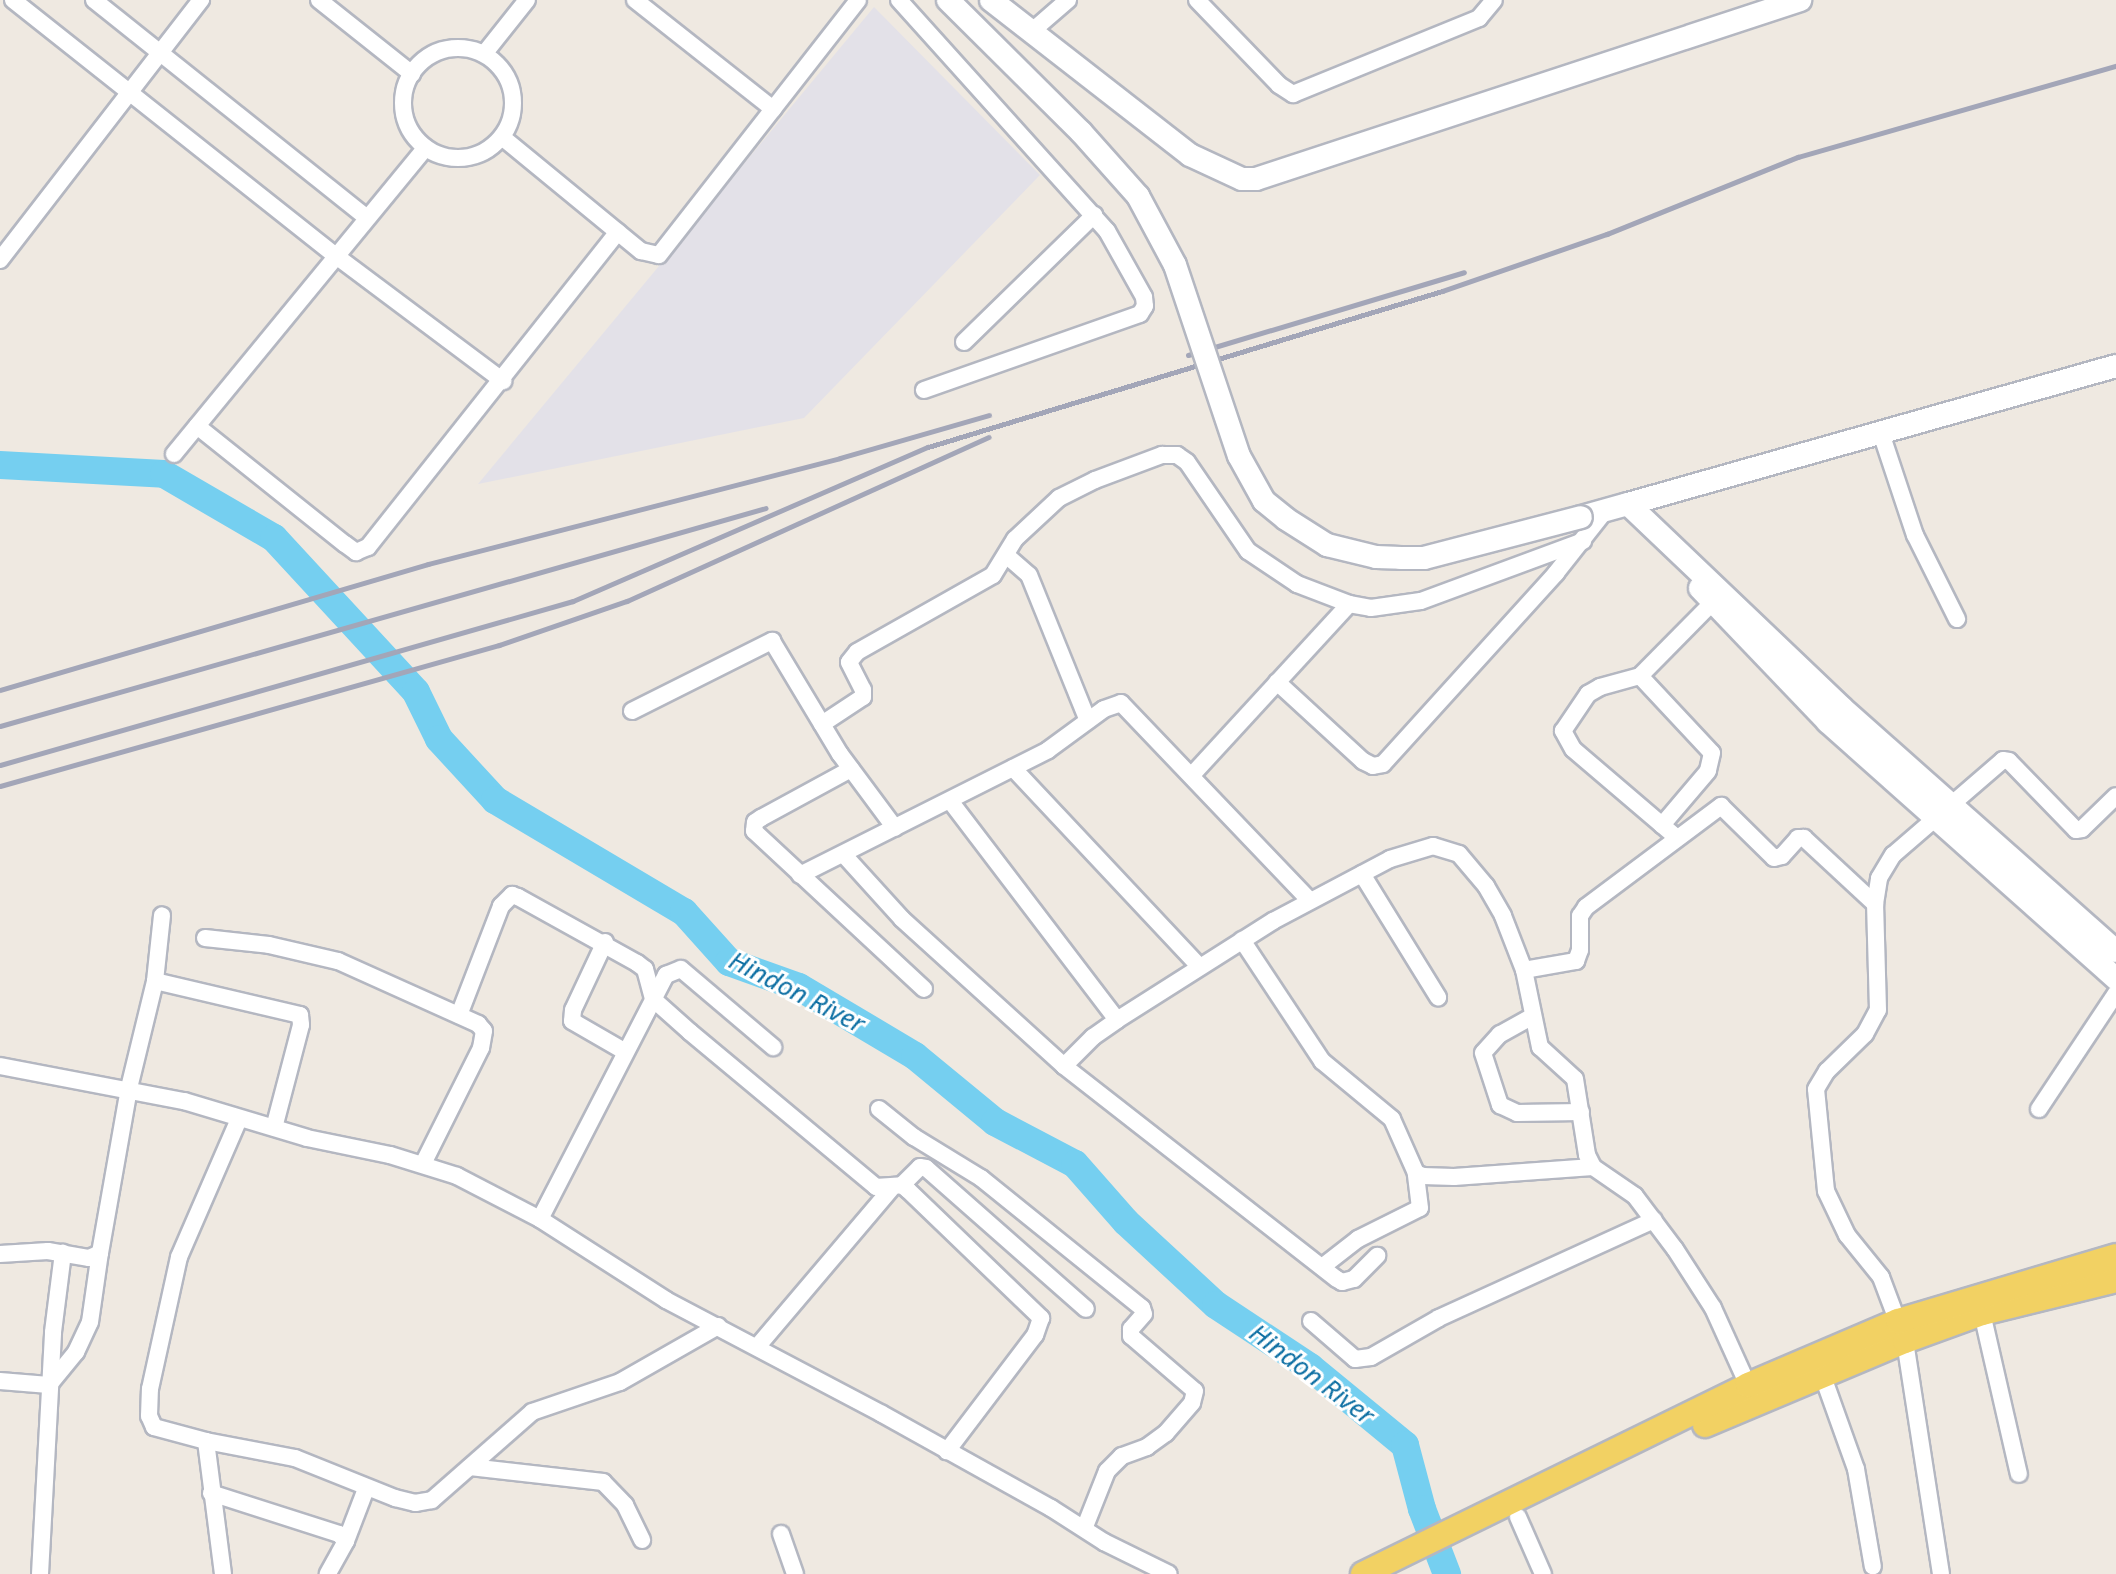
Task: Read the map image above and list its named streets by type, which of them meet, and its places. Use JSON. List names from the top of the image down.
{
  "water": ["Hindon River"]
}
